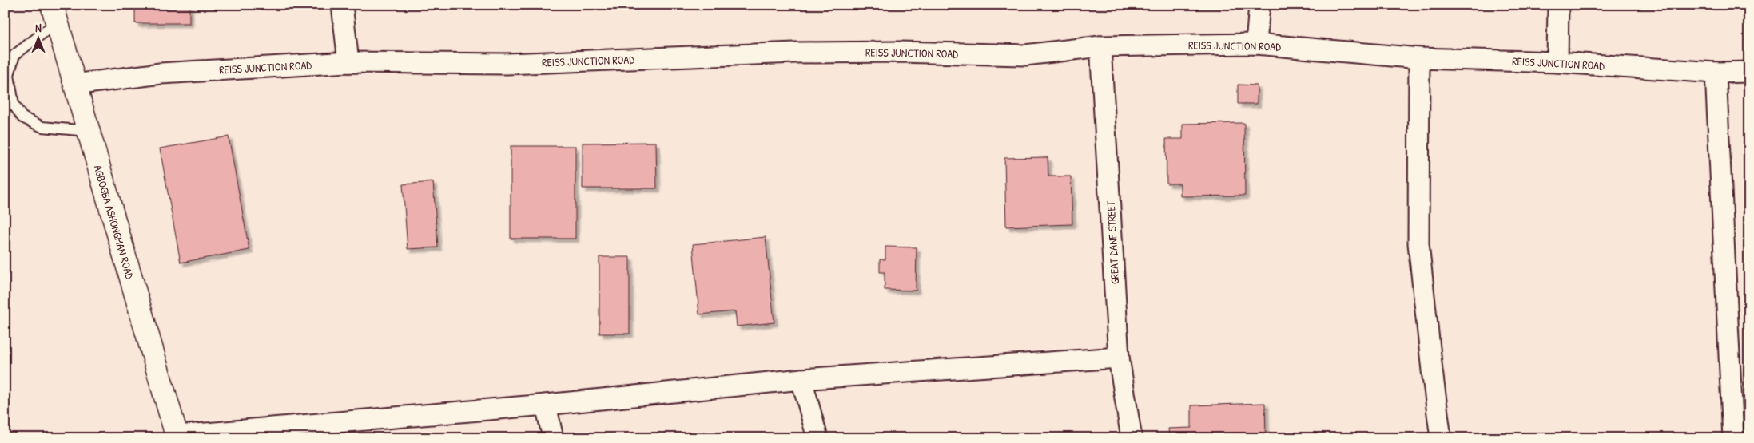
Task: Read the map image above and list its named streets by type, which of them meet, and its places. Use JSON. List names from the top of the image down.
{
  "streets": {
    "street": ["REISS JUNCTION ROAD", "AGBOGBA ASHONGMAN ROAD", "GREAT DANE STREET"]
  },
  "crossings": [
    ["REISS JUNCTION ROAD", "AGBOGBA ASHONGMAN ROAD"],
    ["REISS JUNCTION ROAD", "GREAT DANE STREET"]
  ],
  "north": "top"
}
